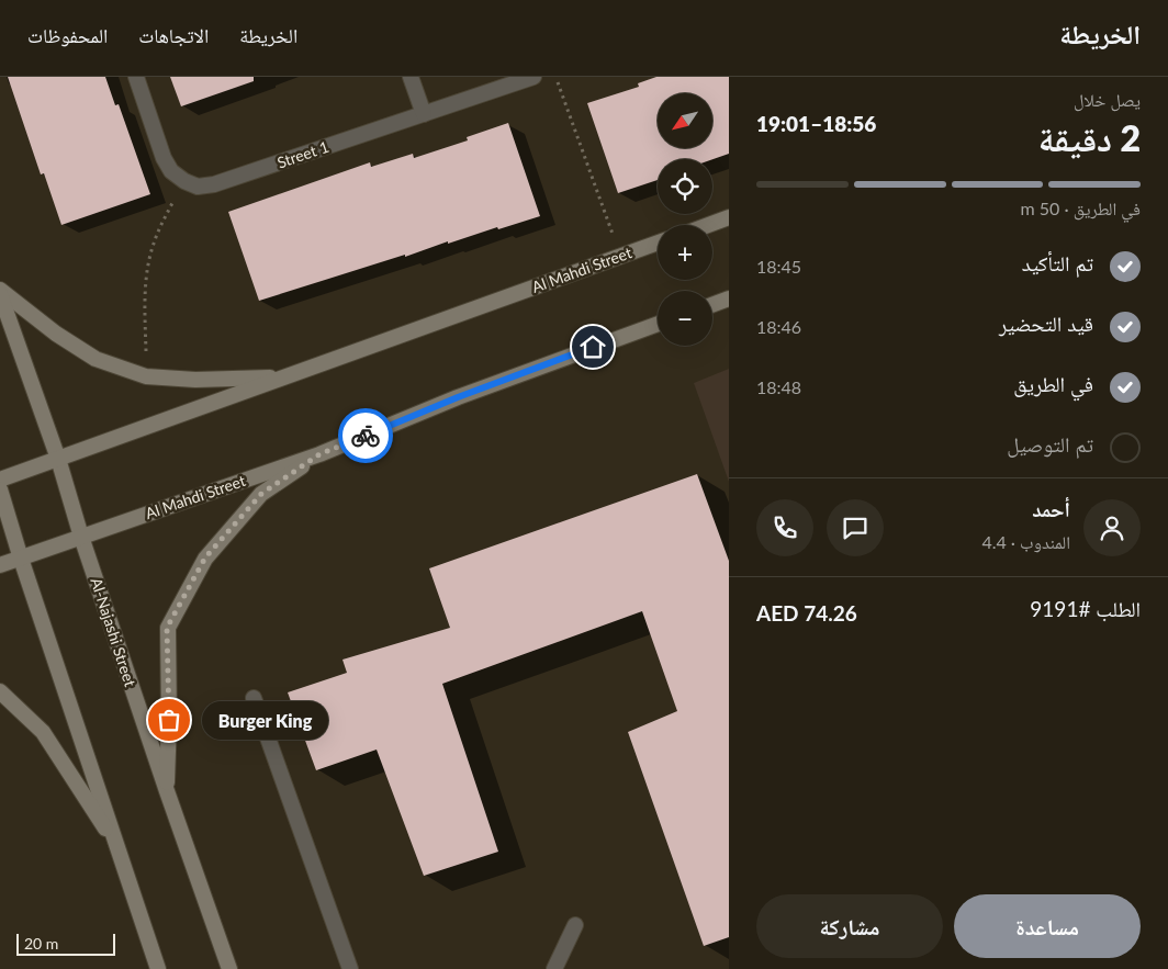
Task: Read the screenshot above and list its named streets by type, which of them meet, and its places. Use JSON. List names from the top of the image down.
{
  "streets": {
    "main road": ["Al Mahdi Street", "Al-Najashi Street"],
    "street": ["Street 1"]
  },
  "crossings": [
    ["Al Mahdi Street", "Al-Najashi Street"]
  ],
  "places": ["Burger King"],
  "scale_bar": "20 m",
  "north": "bottom left",
  "page": {
    "header": "الخريطة",
    "nav": ["الخريطة", "الاتجاهات", "المحفوظات"],
    "heading": ["2 دقيقة", "يصل خلال", "18:56–19:01"],
    "panel": [
      "أحمد",
      "المندوب · 4.4",
      "الطلب #9191",
      "AED 74.26"
    ],
    "map_buttons": ["+", "−"],
    "bar": "في الطريق · 50 m",
    "list": [
      ["تم التأكيد", "18:45"],
      ["قيد التحضير", "18:46"],
      ["في الطريق", "18:48"],
      "تم التوصيل"
    ],
    "bubble": "Burger King",
    "buttons": ["مساعدة", "مشاركة"],
    "scale": "20 m"
  }
}
